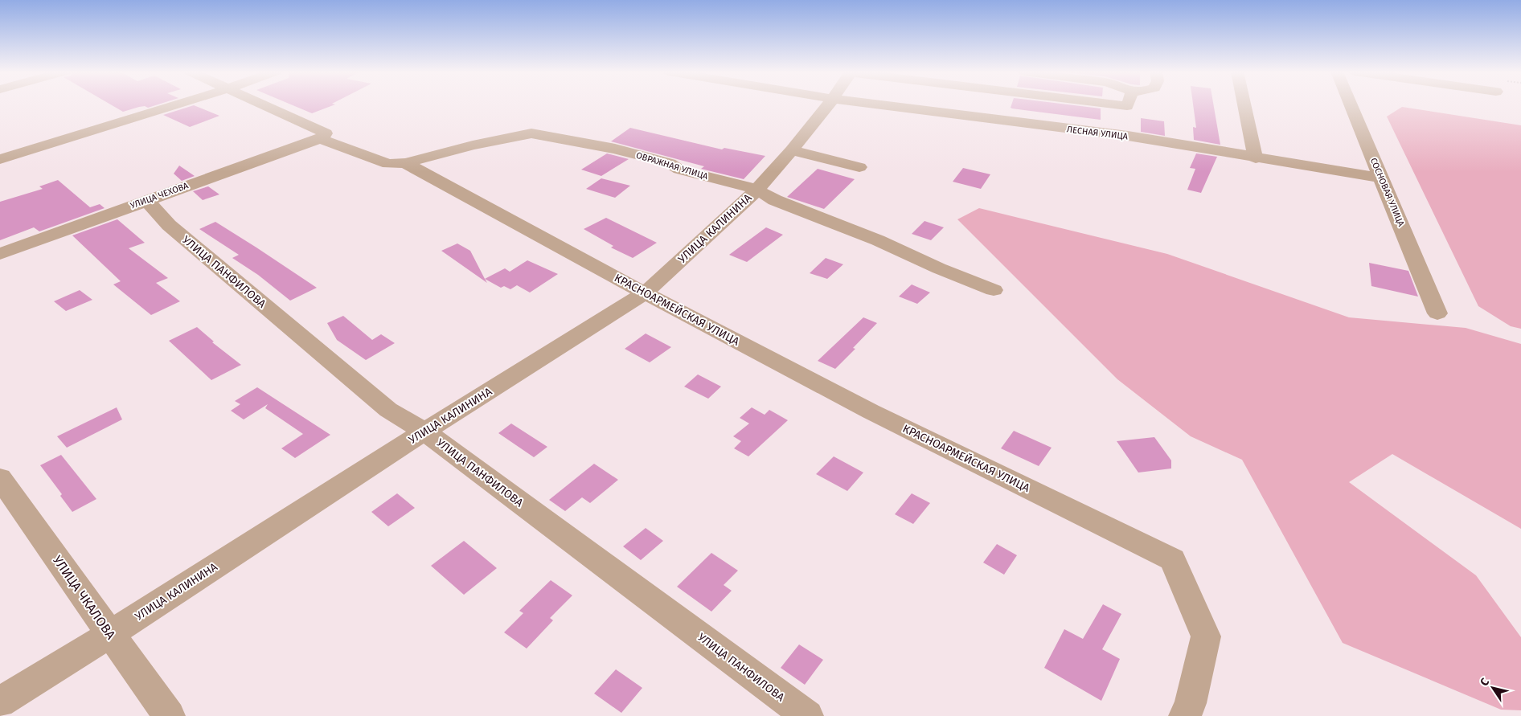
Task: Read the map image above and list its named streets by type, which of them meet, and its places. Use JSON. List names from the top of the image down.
{
  "streets": {
    "street": [
      "ЛЕСНАЯ УЛИЦА",
      "ОВРАЖНАЯ УЛИЦА",
      "СОСНОВАЯ УЛИЦА",
      "УЛИЦА ЧЕХОВА",
      "УЛИЦА КАЛИНИНА",
      "УЛИЦА ПАНФИЛОВА",
      "КРАСНОАРМЕЙСКАЯ УЛИЦА",
      "УЛИЦА ЧКАЛОВА"
    ]
  },
  "crossings": [
    ["ЛЕСНАЯ УЛИЦА", "СОСНОВАЯ УЛИЦА"],
    ["ОВРАЖНАЯ УЛИЦА", "УЛИЦА КАЛИНИНА"],
    ["ОВРАЖНАЯ УЛИЦА", "КРАСНОАРМЕЙСКАЯ УЛИЦА"],
    ["УЛИЦА ЧЕХОВА", "УЛИЦА ПАНФИЛОВА"],
    ["УЛИЦА ЧЕХОВА", "КРАСНОАРМЕЙСКАЯ УЛИЦА"],
    ["УЛИЦА КАЛИНИНА", "УЛИЦА ПАНФИЛОВА"],
    ["УЛИЦА КАЛИНИНА", "КРАСНОАРМЕЙСКАЯ УЛИЦА"],
    ["УЛИЦА КАЛИНИНА", "УЛИЦА ЧКАЛОВА"]
  ],
  "north": "top left"
}
